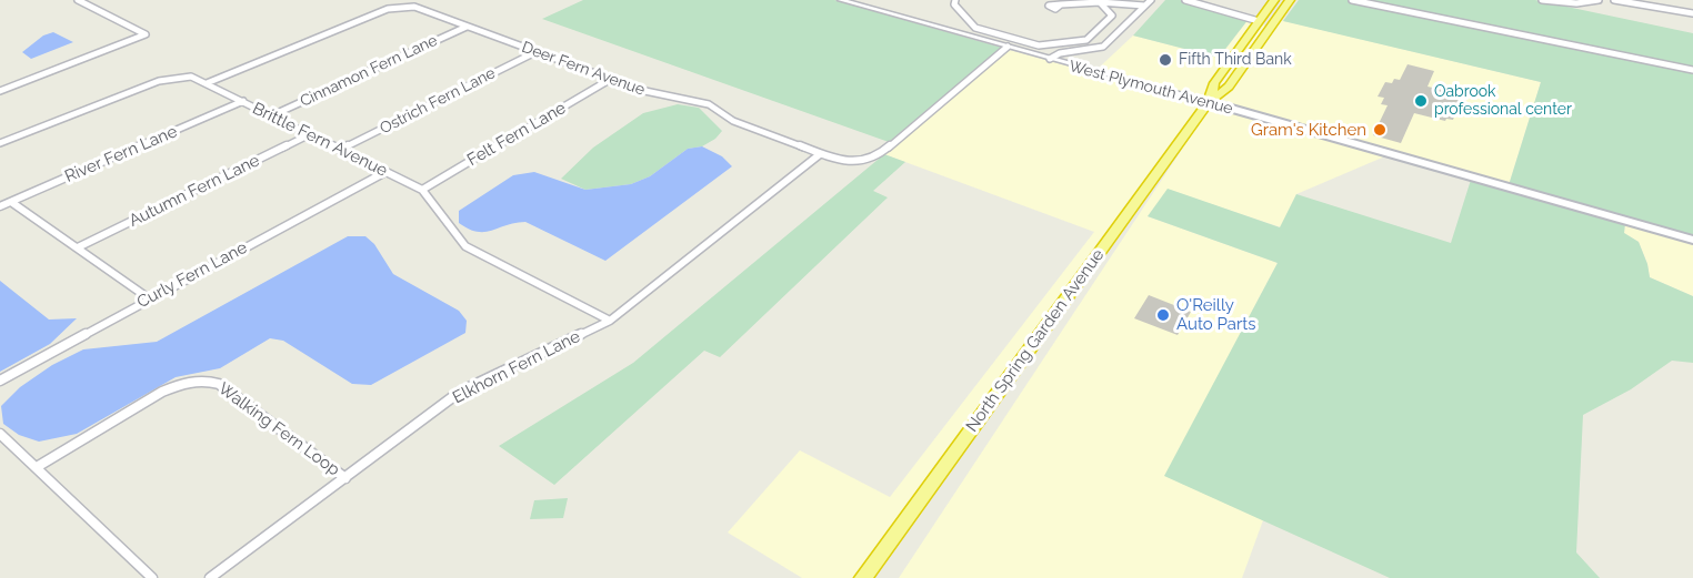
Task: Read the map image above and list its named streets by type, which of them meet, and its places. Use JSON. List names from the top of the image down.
{
  "streets": {
    "highway": ["North Spring Garden Avenue"],
    "main road": ["West Plymouth Avenue"],
    "street": [
      "Deer Fern Avenue",
      "Cinnamon Fern Lane",
      "Ostrich Fern Lane",
      "Felt Fern Lane",
      "Brittle Fern Avenue",
      "River Fern Lane",
      "Autumn Fern Lane",
      "Curly Fern Lane",
      "Elkhorn Fern Lane",
      "Walking Fern Loop"
    ]
  },
  "crossings": [
    ["Deer Fern Avenue", "Cinnamon Fern Lane"],
    ["Deer Fern Avenue", "West Plymouth Avenue"],
    ["Deer Fern Avenue", "Ostrich Fern Lane"],
    ["Deer Fern Avenue", "Felt Fern Lane"],
    ["Deer Fern Avenue", "Brittle Fern Avenue"],
    ["Deer Fern Avenue", "Elkhorn Fern Lane"],
    ["Cinnamon Fern Lane", "Brittle Fern Avenue"],
    ["West Plymouth Avenue", "North Spring Garden Avenue"],
    ["Ostrich Fern Lane", "Brittle Fern Avenue"],
    ["Felt Fern Lane", "Brittle Fern Avenue"],
    ["Brittle Fern Avenue", "River Fern Lane"],
    ["Brittle Fern Avenue", "Autumn Fern Lane"],
    ["Brittle Fern Avenue", "Curly Fern Lane"],
    ["Brittle Fern Avenue", "Elkhorn Fern Lane"],
    ["Elkhorn Fern Lane", "Walking Fern Loop"]
  ],
  "places": [
    "Fifth Third Bank",
    "Oabrook professional center",
    "Gram's Kitchen",
    "O'Reilly Auto Parts"
  ]
}
